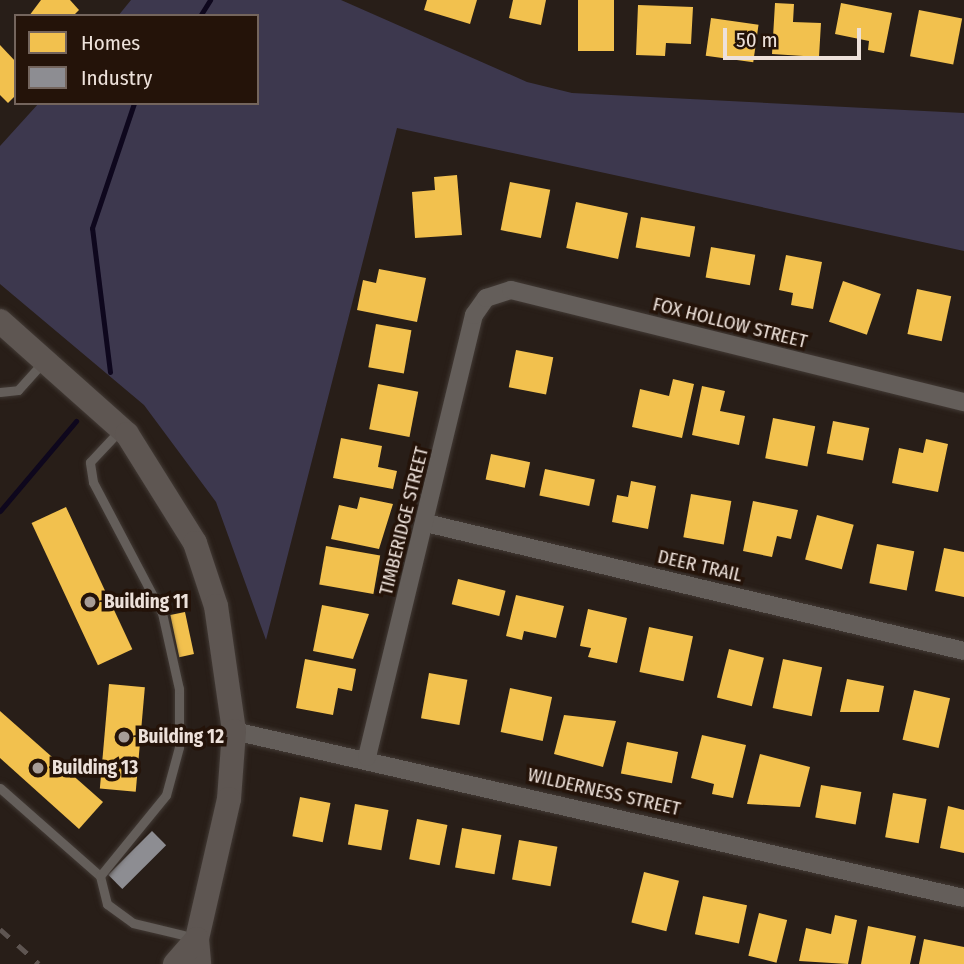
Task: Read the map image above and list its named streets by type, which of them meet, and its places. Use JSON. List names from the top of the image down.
{
  "streets": {
    "street": [
      "FOX HOLLOW STREET",
      "TIMBERIDGE STREET",
      "DEER TRAIL",
      "WILDERNESS STREET"
    ]
  },
  "crossings": [
    ["FOX HOLLOW STREET", "TIMBERIDGE STREET"],
    ["TIMBERIDGE STREET", "DEER TRAIL"],
    ["TIMBERIDGE STREET", "WILDERNESS STREET"]
  ],
  "places": ["Building 11", "Building 12", "Building 13"],
  "legend": ["Homes", "Industry"],
  "scale_bar": "50 m"
}
